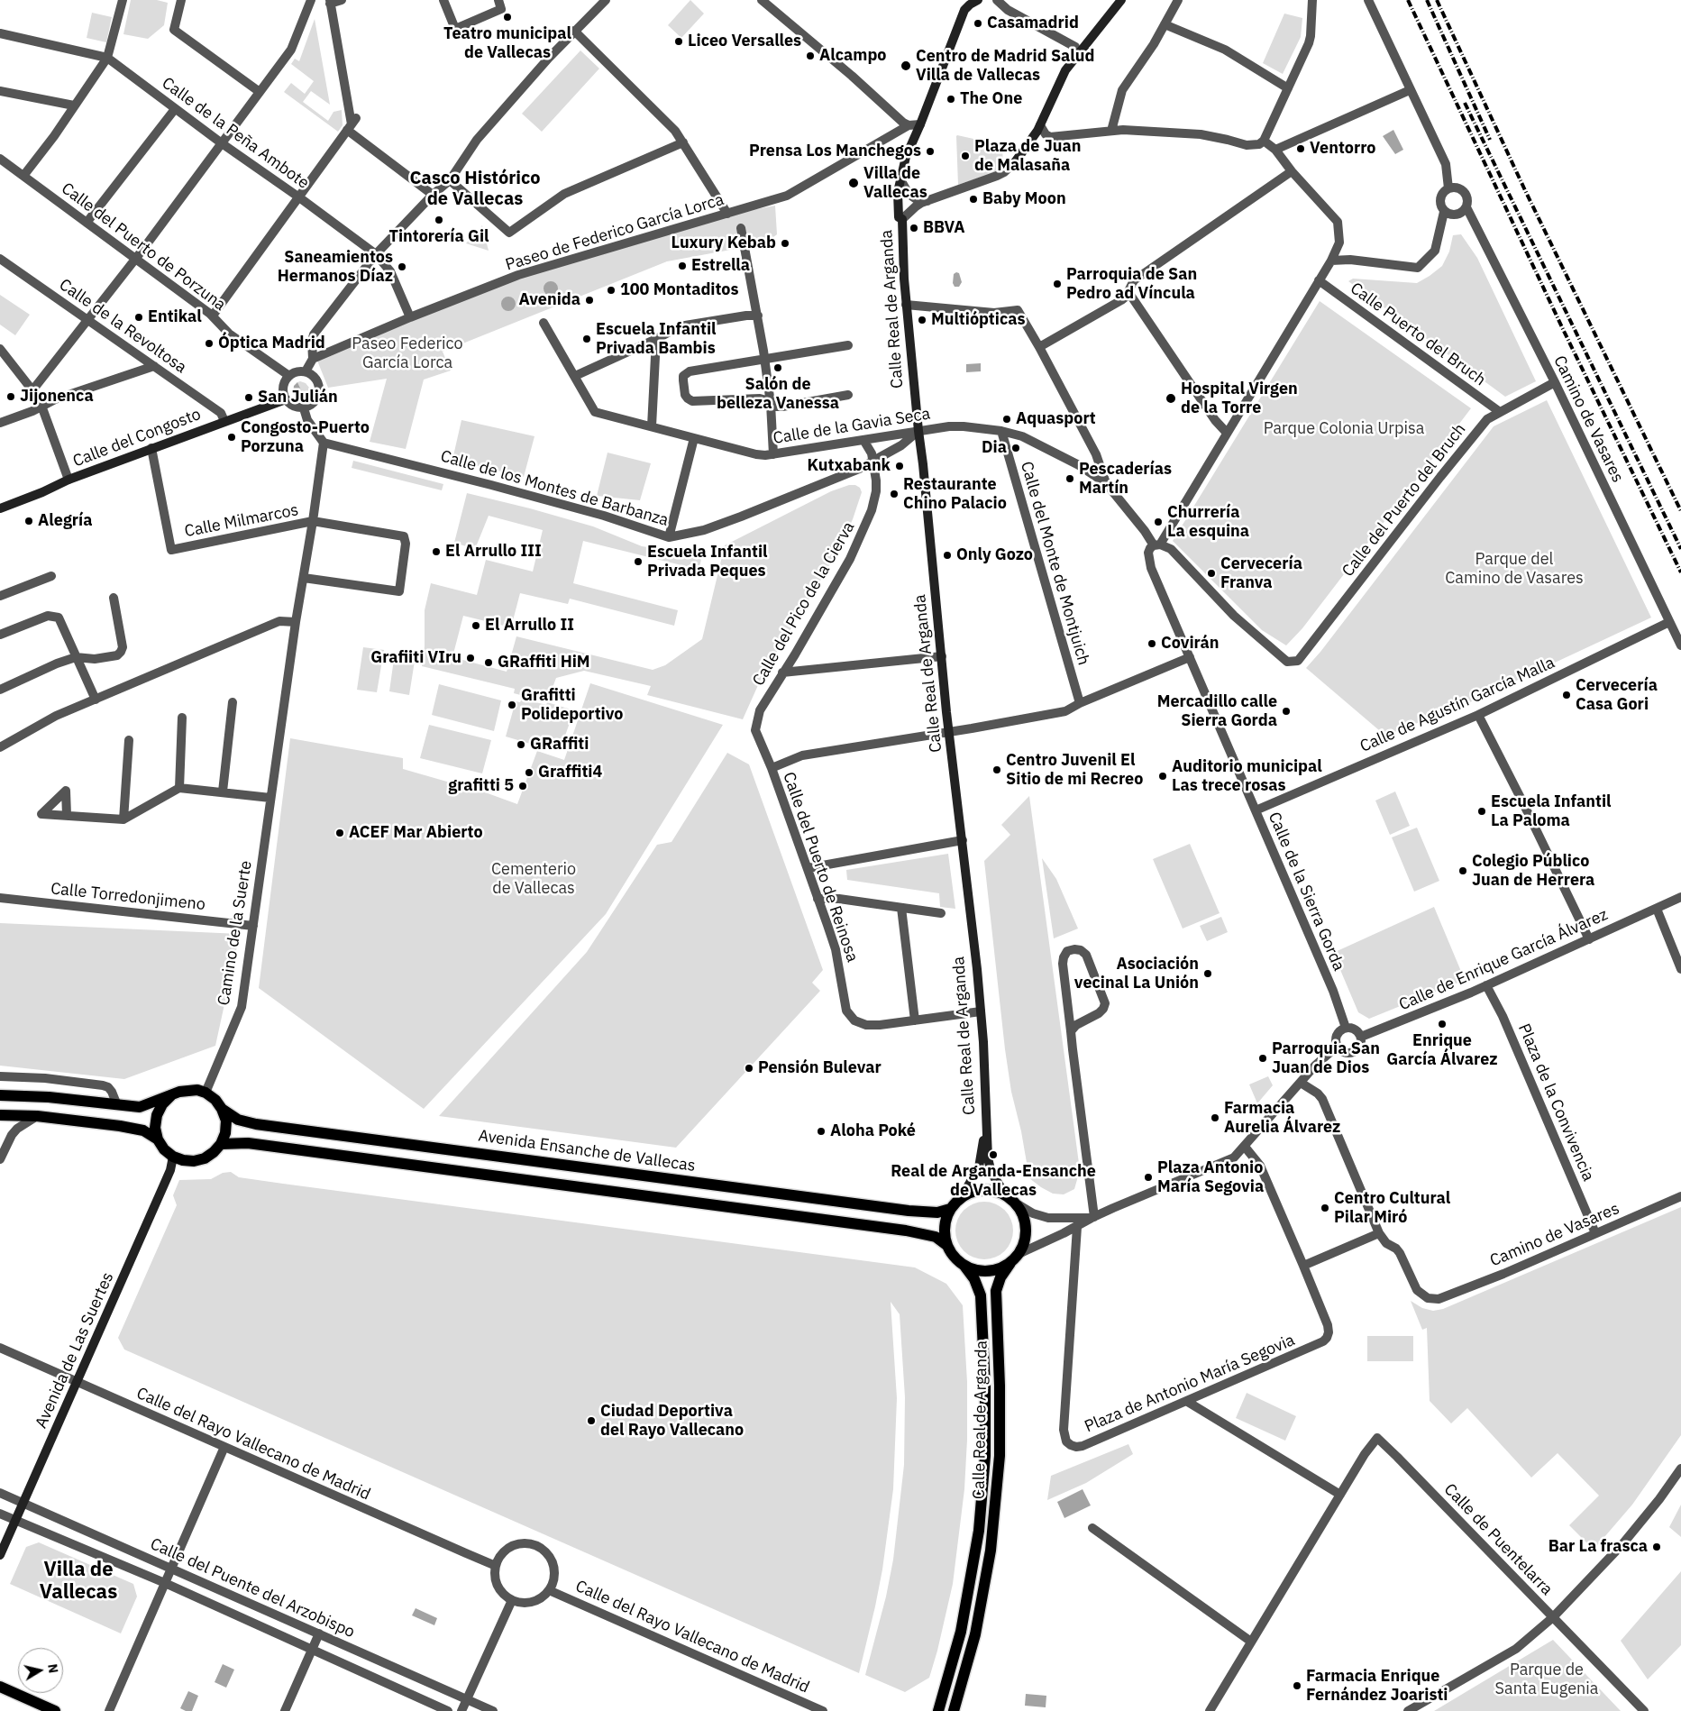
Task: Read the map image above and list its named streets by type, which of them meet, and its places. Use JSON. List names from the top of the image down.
{
  "streets": {
    "main road": ["Calle Real de Arganda", "Avenida Ensanche de Vallecas"],
    "street": [
      "Calle de la Peña Ambote",
      "Paseo de Federico García Lorca",
      "Calle del Puerto de Porzuna",
      "Calle de la Revoltosa",
      "Calle Puerto del Bruch",
      "Camino de Vasares",
      "Calle de la Gavia Seca",
      "Calle del Congosto",
      "Calle de los Montes de Barbanza",
      "Calle del Puerto del Bruch",
      "Calle Milmarcos",
      "Calle del Monte de Montjuich",
      "Calle del Pico de la Cierva",
      "Calle de Agustín García Malla",
      "Calle del Puerto de Reinosa",
      "Calle de la Sierra Gorda",
      "Calle Torredonjimeno",
      "Camino de la Suerte",
      "Calle de Enrique García Álvarez",
      "Plaza de la Convivencia",
      "Avenida de Las Suertes",
      "Plaza de Antonio María Segovia",
      "Calle del Rayo Vallecano de Madrid",
      "Calle de Puentelarra",
      "Calle del Puente del Arzobispo"
    ]
  },
  "crossings": [
    ["Calle de la Peña Ambote", "Paseo de Federico García Lorca"],
    ["Paseo de Federico García Lorca", "Calle Real de Arganda"],
    ["Calle del Puerto de Porzuna", "Calle del Congosto"],
    ["Calle Real de Arganda", "Calle de la Gavia Seca"],
    ["Calle Real de Arganda", "Calle de los Montes de Barbanza"],
    ["Calle Real de Arganda", "Calle del Puerto de Reinosa"],
    ["Calle Real de Arganda", "Avenida Ensanche de Vallecas"],
    ["Calle de la Revoltosa", "Calle del Congosto"],
    ["Calle Puerto del Bruch", "Calle del Puerto del Bruch"],
    ["Camino de Vasares", "Calle del Puerto del Bruch"],
    ["Camino de Vasares", "Calle de Agustín García Malla"],
    ["Camino de Vasares", "Plaza de la Convivencia"],
    ["Calle de la Gavia Seca", "Calle de los Montes de Barbanza"],
    ["Calle de la Gavia Seca", "Calle del Monte de Montjuich"],
    ["Calle de la Gavia Seca", "Calle del Pico de la Cierva"],
    ["Calle del Congosto", "Calle Milmarcos"],
    ["Calle de los Montes de Barbanza", "Calle del Pico de la Cierva"],
    ["Calle de los Montes de Barbanza", "Camino de la Suerte"],
    ["Calle del Puerto del Bruch", "Calle de la Sierra Gorda"],
    ["Calle Milmarcos", "Camino de la Suerte"],
    ["Calle del Pico de la Cierva", "Calle del Puerto de Reinosa"],
    ["Calle de Agustín García Malla", "Calle de la Sierra Gorda"],
    ["Calle de la Sierra Gorda", "Calle de Enrique García Álvarez"],
    ["Calle Torredonjimeno", "Camino de la Suerte"],
    ["Camino de la Suerte", "Avenida Ensanche de Vallecas"],
    ["Camino de la Suerte", "Avenida de Las Suertes"],
    ["Calle de Enrique García Álvarez", "Plaza de la Convivencia"],
    ["Avenida Ensanche de Vallecas", "Avenida de Las Suertes"],
    ["Avenida de Las Suertes", "Calle del Rayo Vallecano de Madrid"],
    ["Avenida de Las Suertes", "Calle del Puente del Arzobispo"]
  ],
  "districts": ["Casco Histórico de Vallecas", "Villa de Vallecas"],
  "parks": [
    "Paseo Federico García Lorca",
    "Parque Colonia Urpisa",
    "Parque del Camino de Vasares",
    "Cementerio de Vallecas",
    "Parque de Santa Eugenia"
  ],
  "places": [
    "Teatro municipal de Vallecas",
    "Casamadrid",
    "Liceo Versalles",
    "Alcampo",
    "Centro de Madrid Salud Villa de Vallecas",
    "The One",
    "Ventorro",
    "Prensa Los Manchegos",
    "Plaza de Juan de Malasaña",
    "Villa de Vallecas",
    "Baby Moon",
    "Tintorería Gil",
    "BBVA",
    "Luxury Kebab",
    "Estrella",
    "Saneamientos Hermanos Díaz",
    "Parroquia de San Pedro ad Víncula",
    "100 Montaditos",
    "Avenida",
    "Entikal",
    "Multiópticas",
    "Escuela Infantil Privada Bambis",
    "Óptica Madrid",
    "Salón de belleza Vanessa",
    "Jijonenca",
    "San Julián",
    "Hospital Virgen de la Torre",
    "Aquasport",
    "Congosto-Puerto Porzuna",
    "Dia",
    "Kutxabank",
    "Pescaderías Martín",
    "Restaurante Chino Palacio",
    "Alegría",
    "Churrería La esquina",
    "El Arrullo III",
    "Only Gozo",
    "Escuela Infantil Privada Peques",
    "Cervecería Franva",
    "El Arrullo II",
    "Covirán",
    "Grafiiti VIru",
    "GRaffiti HiM",
    "Cervecería Casa Gori",
    "Grafitti Polideportivo",
    "Mercadillo calle Sierra Gorda",
    "GRaffiti",
    "Centro Juvenil El Sitio de mi Recreo",
    "Graffiti4",
    "Auditorio municipal Las trece rosas",
    "grafitti 5",
    "Escuela Infantil La Paloma",
    "ACEF Mar Abierto",
    "Colegio Público Juan de Herrera",
    "Asociación vecinal La Unión",
    "Enrique García Álvarez",
    "Parroquia San Juan de Dios",
    "Pensión Bulevar",
    "Farmacia Aurelia Álvarez",
    "Aloha Poké",
    "Real de Arganda-Ensanche de Vallecas",
    "Plaza Antonio María Segovia",
    "Centro Cultural Pilar Miró",
    "Ciudad Deportiva del Rayo Vallecano",
    "Bar La frasca",
    "Farmacia Enrique Fernández Joaristi"
  ],
  "north": "right"
}
